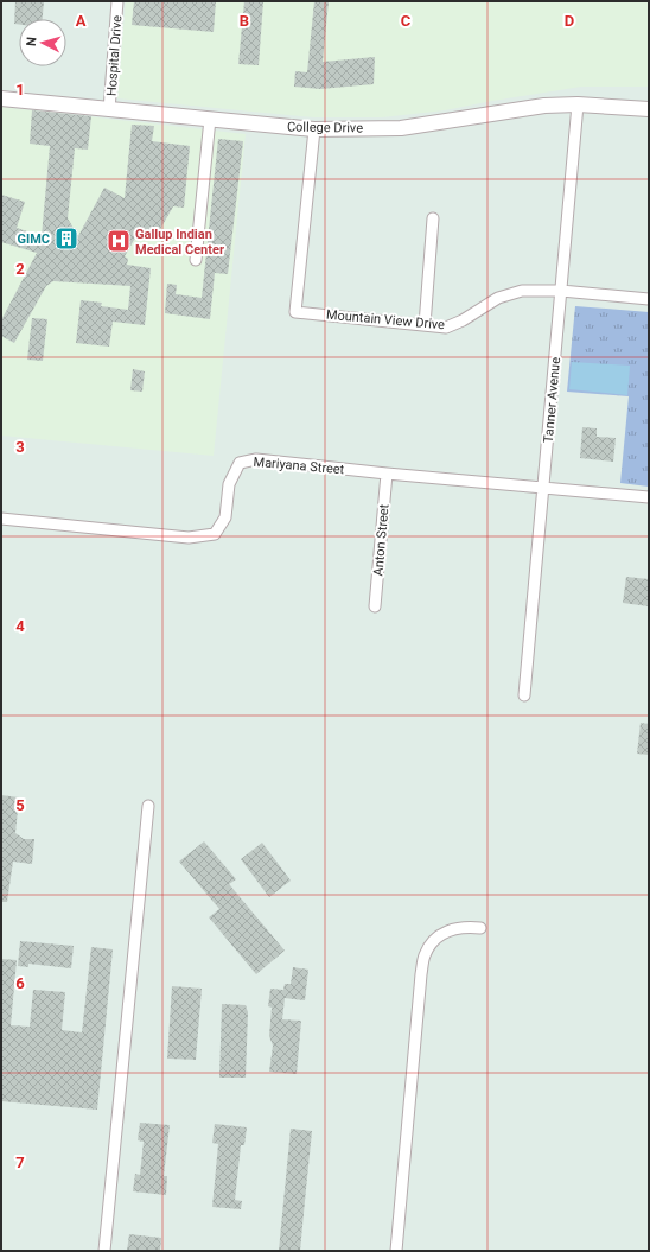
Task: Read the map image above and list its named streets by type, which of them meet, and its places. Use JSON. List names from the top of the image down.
{
  "streets": {
    "main road": ["College Drive"],
    "street": [
      "Hospital Drive",
      "Mountain View Drive",
      "Tanner Avenue",
      "Mariyana Street",
      "Anton Street"
    ]
  },
  "crossings": [
    ["Hospital Drive", "College Drive"],
    ["College Drive", "Mountain View Drive"],
    ["College Drive", "Tanner Avenue"],
    ["Mountain View Drive", "Tanner Avenue"],
    ["Tanner Avenue", "Mariyana Street"],
    ["Mariyana Street", "Anton Street"]
  ],
  "places": {
    "building": ["GIMC"],
    "hospital": ["Gallup Indian Medical Center"]
  },
  "north": "left",
  "grid": {
    "columns": [
      "A",
      "B",
      "C",
      "D"
    ],
    "rows": [
      "1",
      "2",
      "3",
      "4",
      "5",
      "6",
      "7"
    ]
  }
}
